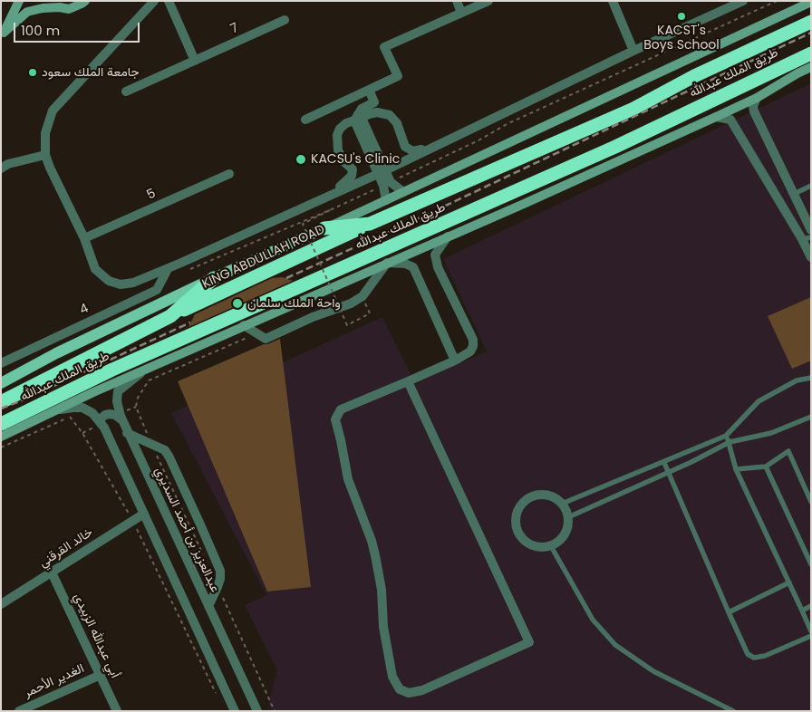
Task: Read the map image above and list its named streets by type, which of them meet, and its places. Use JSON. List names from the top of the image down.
{
  "streets": {
    "highway": ["طريق الملك عبدالله", "KING ABDULLAH ROAD"],
    "street": [
      "7",
      "5",
      "4",
      "عبدالعزيز بن أحمد السديري",
      "خالد القرقني",
      "أبي عبدالله الزبيدي",
      "الغدير الأحمر"
    ]
  },
  "crossings": [
    ["طريق الملك عبدالله", "KING ABDULLAH ROAD"],
    ["خالد القرقني", "أبي عبدالله الزبيدي"],
    ["أبي عبدالله الزبيدي", "الغدير الأحمر"]
  ],
  "places": [
    "KACST's Boys School",
    "جامعة الملك سعود",
    "KACSU's Clinic",
    "واحة الملك سلمان"
  ],
  "scale_bar": "100 m"
}
